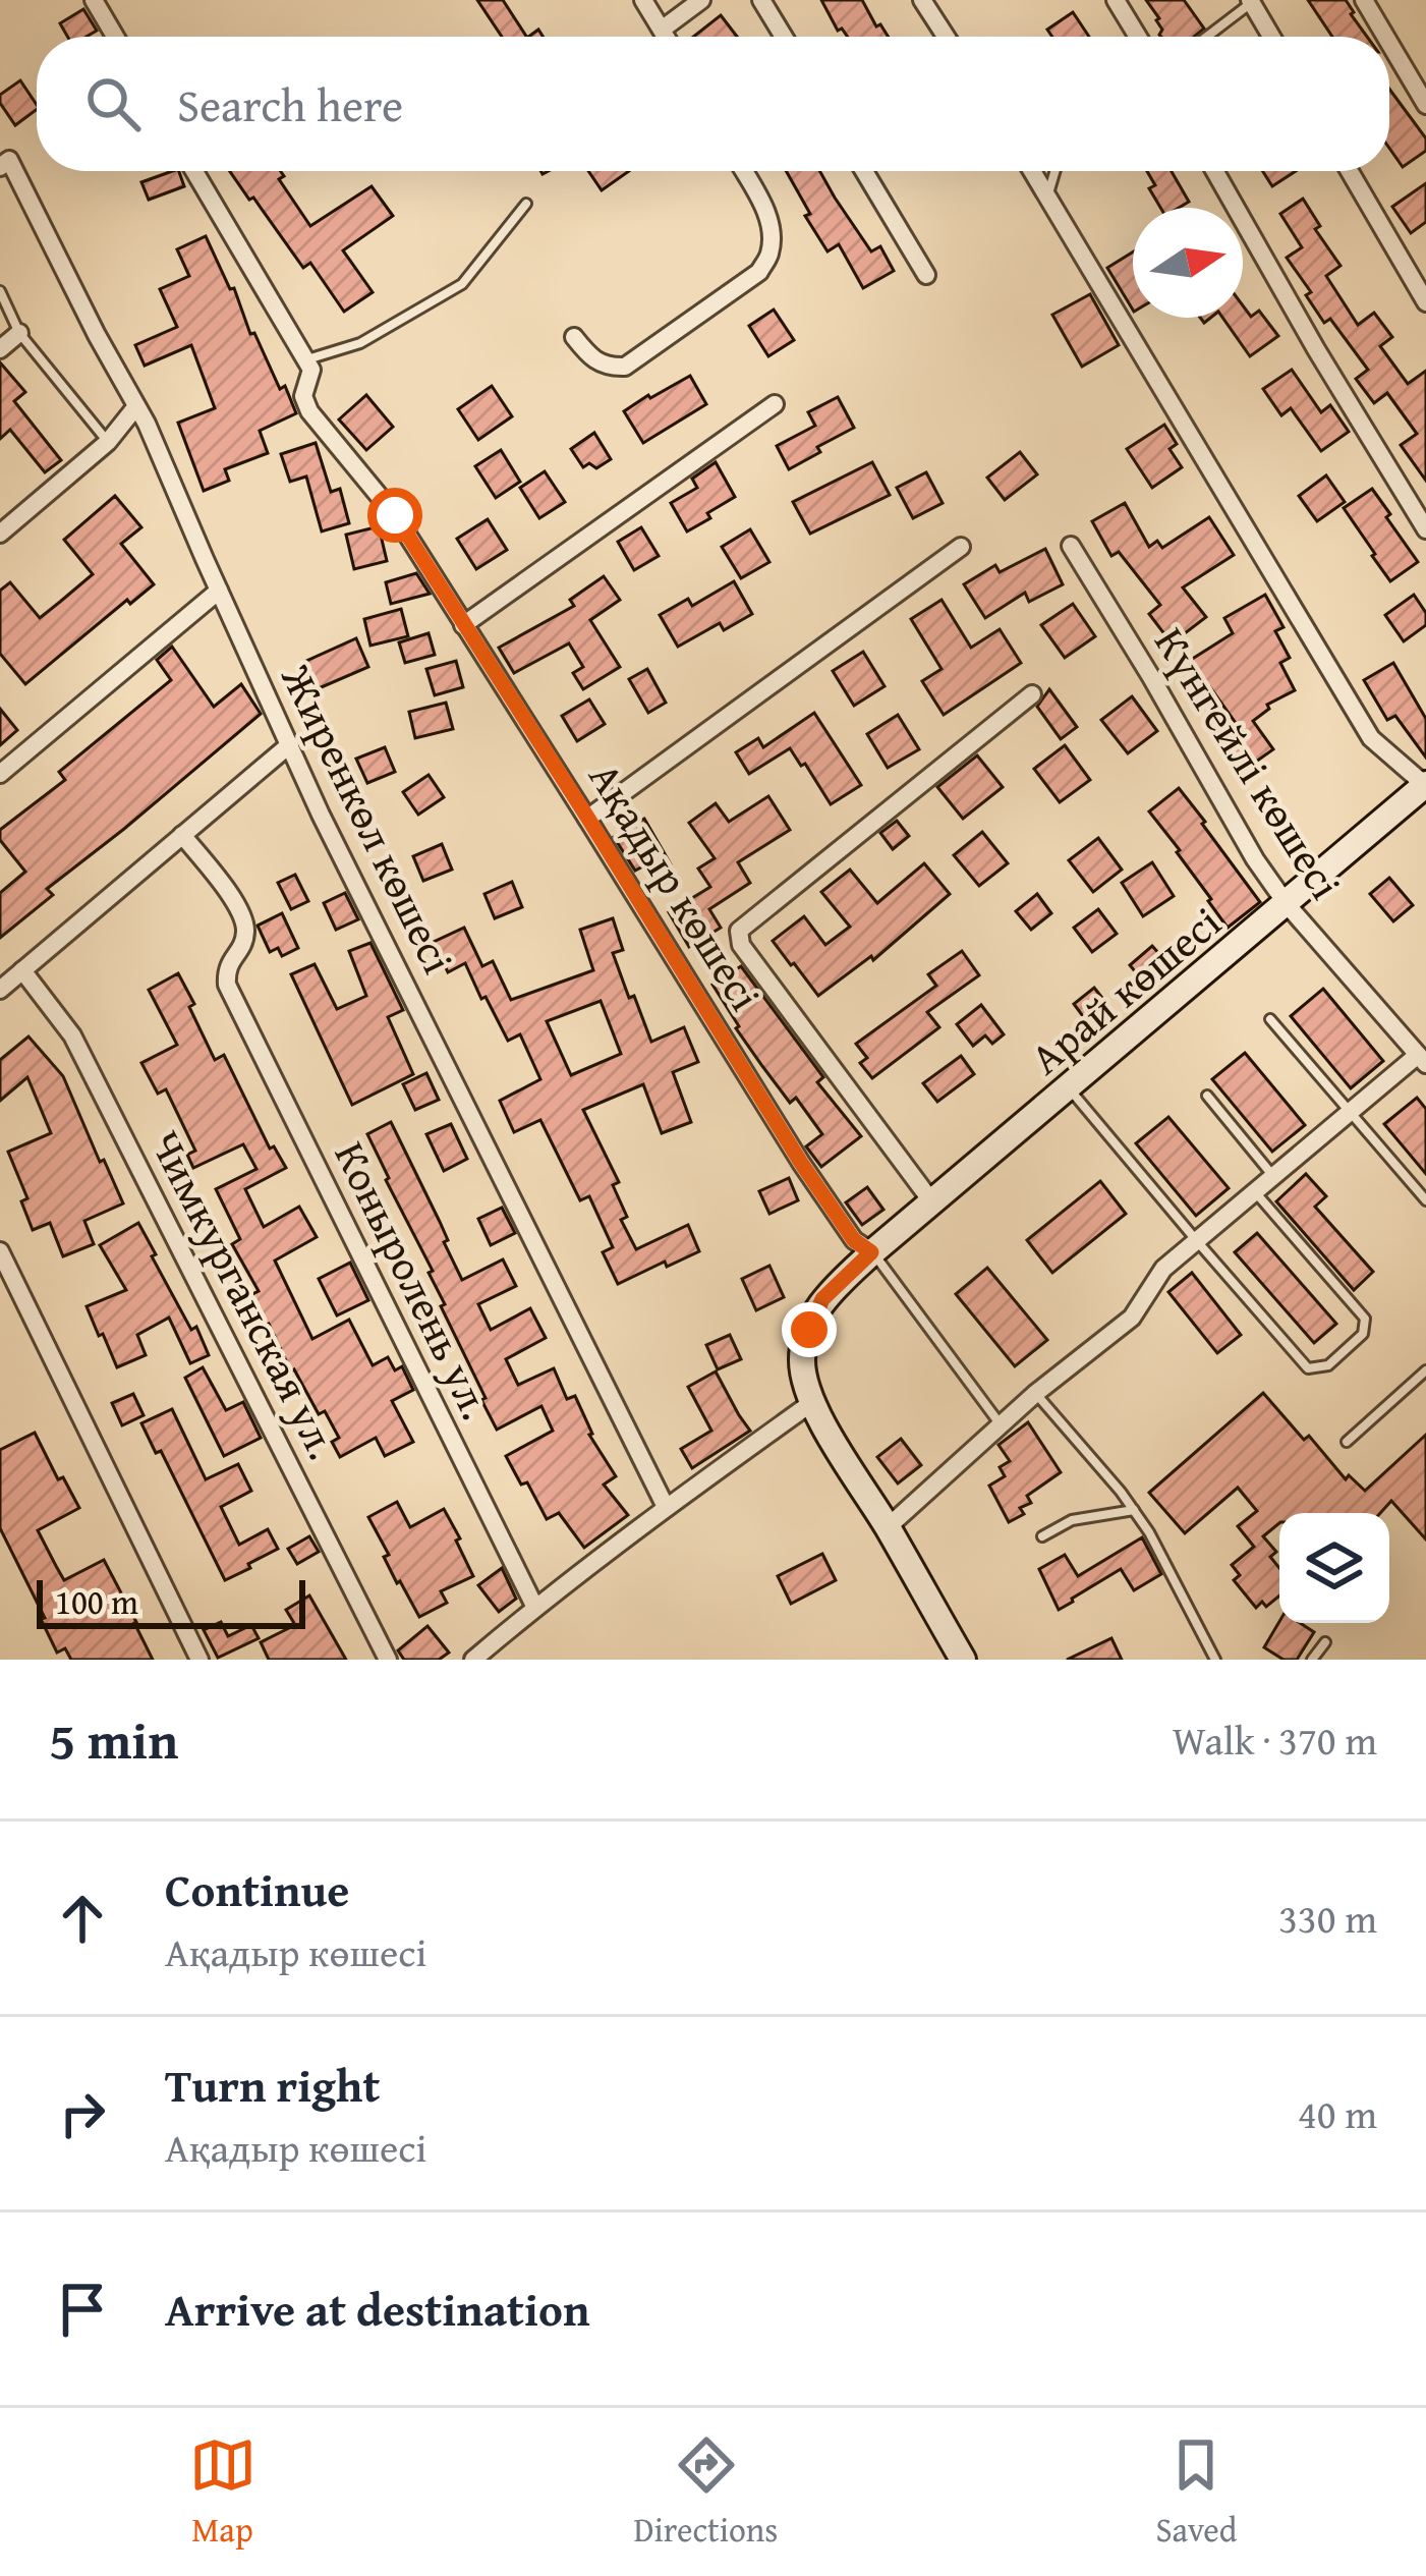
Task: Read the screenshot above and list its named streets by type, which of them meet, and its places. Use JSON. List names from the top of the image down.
{
  "streets": {
    "street": [
      "Күнгейлі көшесі",
      "Жиренкөл көшесі",
      "Ақадыр көшесі",
      "Арай көшесі",
      "Коныролень ул.",
      "Чимкурганская ул."
    ]
  },
  "crossings": [
    ["Күнгейлі көшесі", "Арай көшесі"],
    ["Ақадыр көшесі", "Арай көшесі"]
  ],
  "scale_bar": "100 m",
  "north": "right",
  "page": {
    "search": "Search here",
    "scale": "100 m",
    "heading": ["5 min", "Walk · 370 m"],
    "list": [
      ["Continue", "Ақадыр көшесі", "330 m"],
      ["Turn right", "Ақадыр көшесі", "40 m"],
      "Arrive at destination"
    ],
    "nav": ["Map", "Directions", "Saved"]
  }
}
